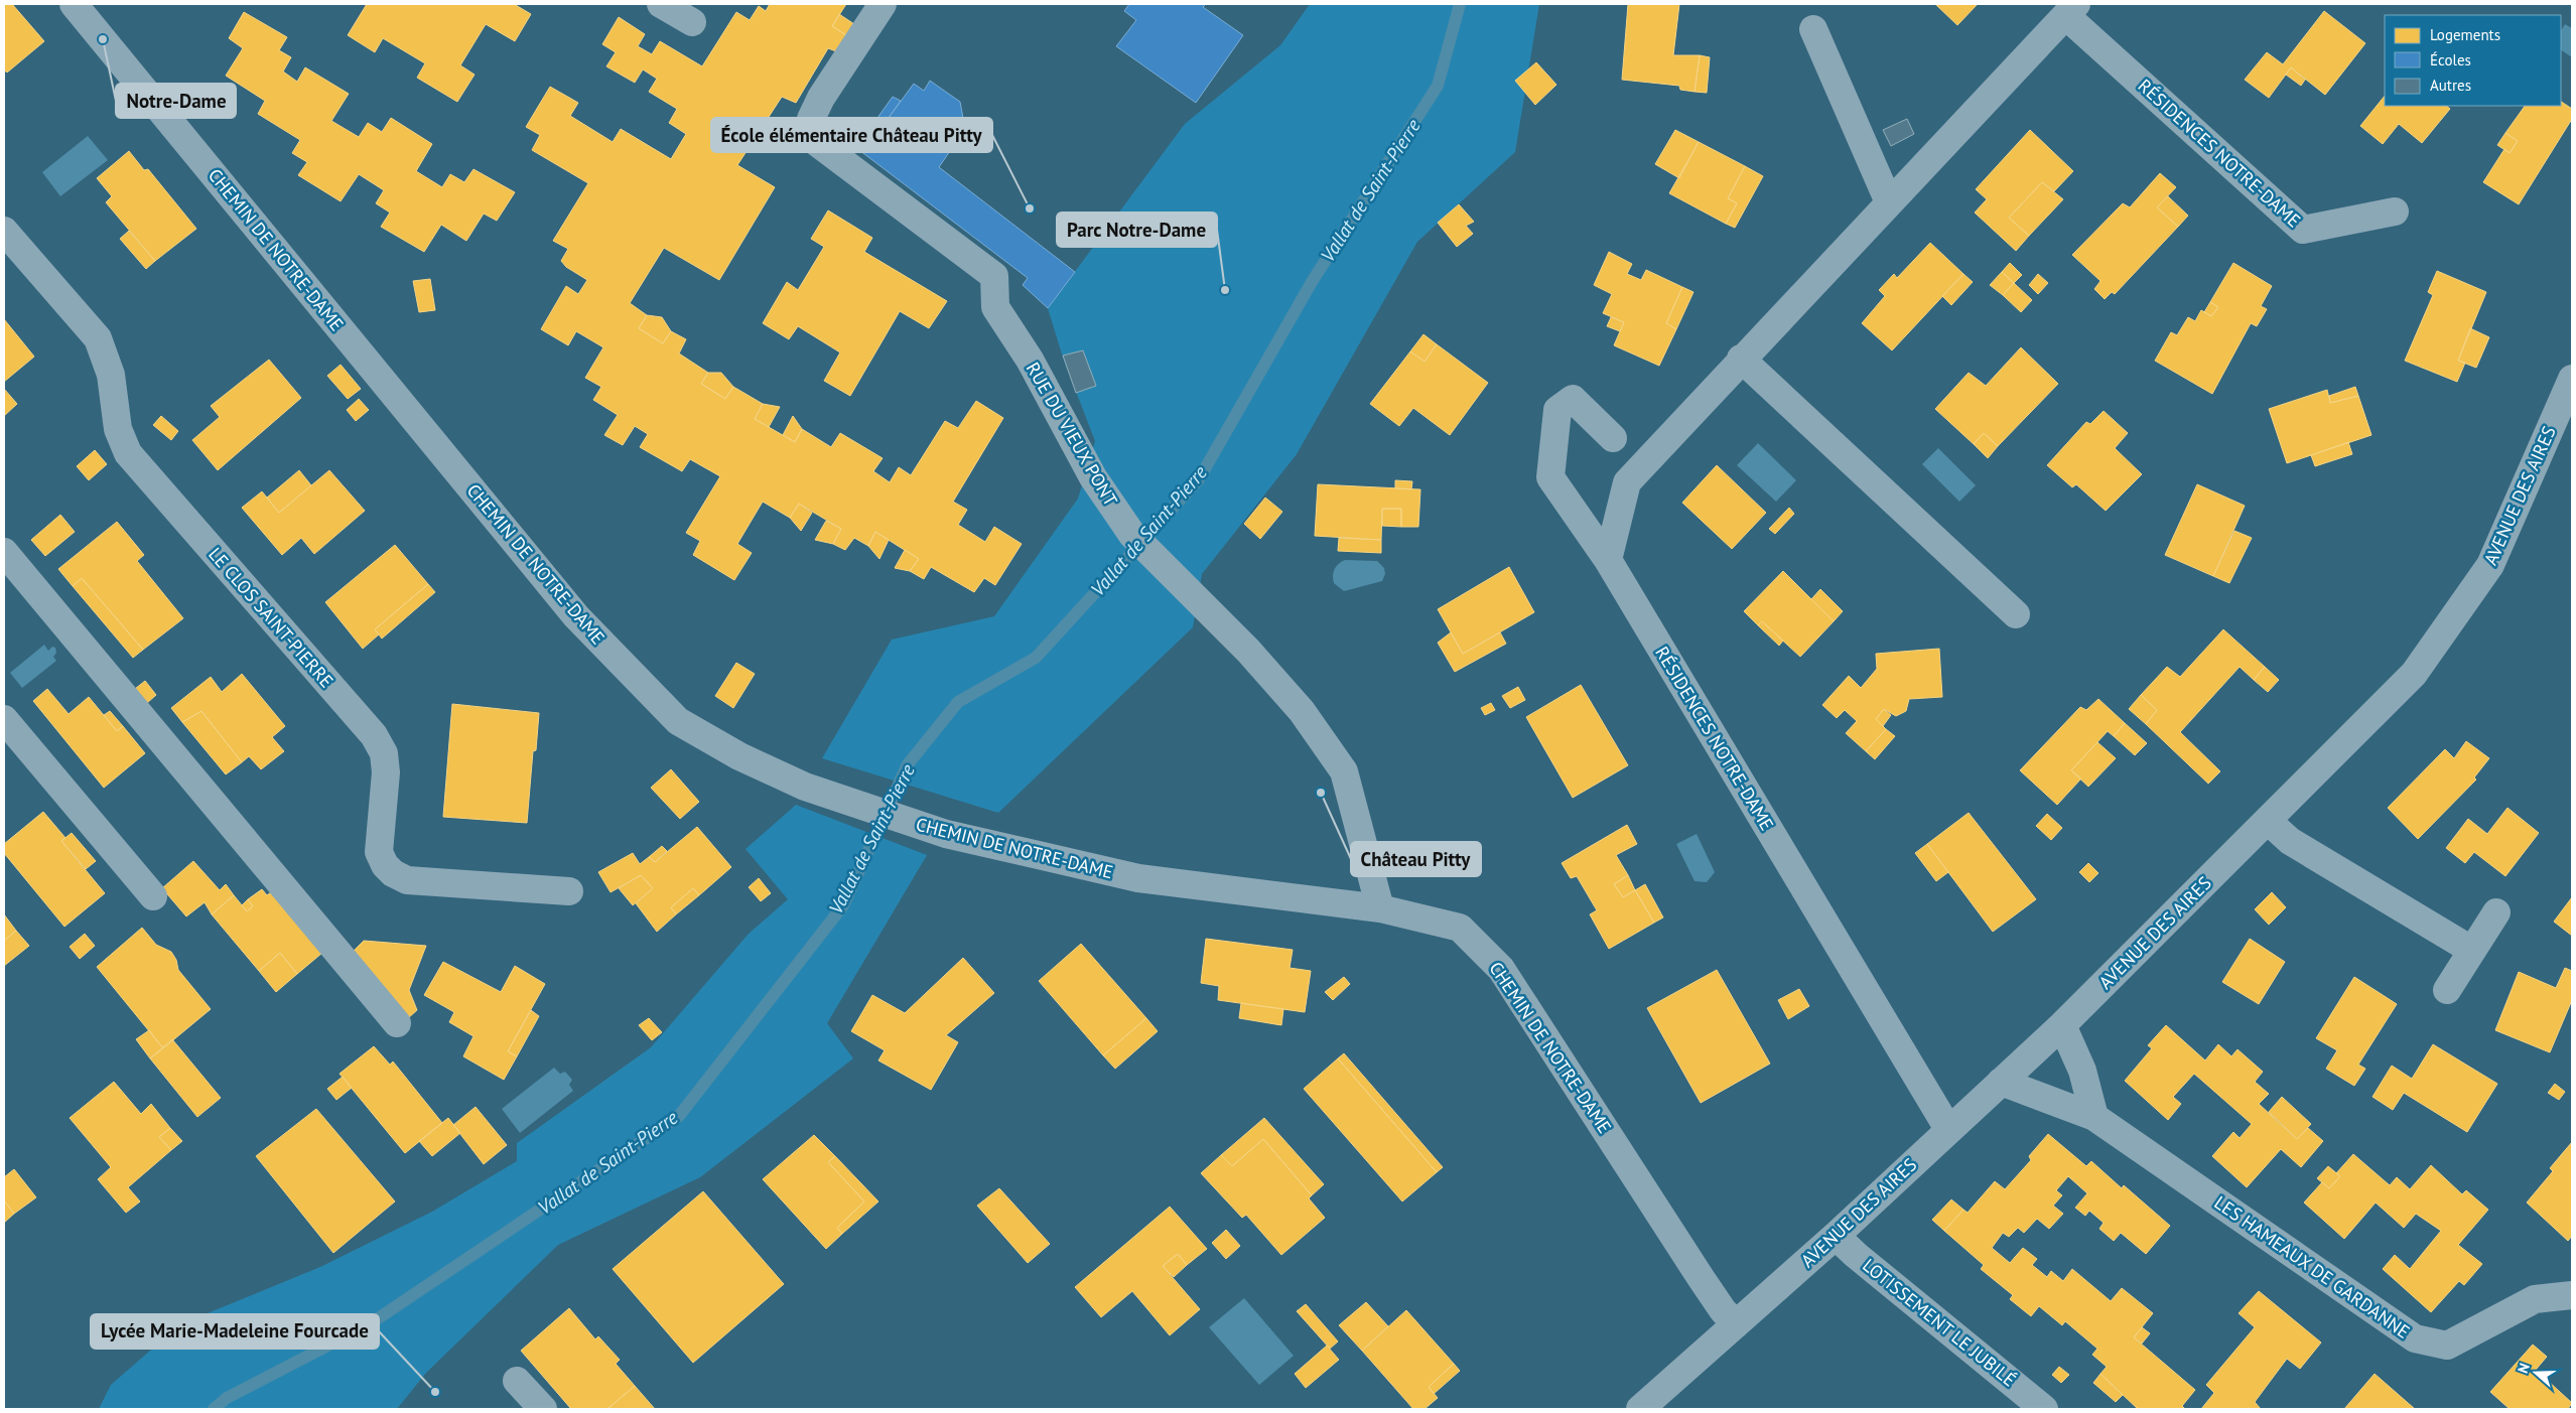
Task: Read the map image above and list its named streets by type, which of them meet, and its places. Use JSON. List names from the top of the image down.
{
  "streets": {
    "street": [
      "RÉSIDENCES NOTRE-DAME",
      "CHEMIN DE NOTRE-DAME",
      "RUE DU VIEUX PONT",
      "AVENUE DES AIRES",
      "LE CLOS SAINT-PIERRE",
      "LES HAMEAUX DE GARDANNE",
      "LOTISSEMENT LE JUBILÉ"
    ]
  },
  "crossings": [
    ["RÉSIDENCES NOTRE-DAME", "AVENUE DES AIRES"],
    ["CHEMIN DE NOTRE-DAME", "RUE DU VIEUX PONT"],
    ["CHEMIN DE NOTRE-DAME", "AVENUE DES AIRES"],
    ["AVENUE DES AIRES", "LES HAMEAUX DE GARDANNE"],
    ["AVENUE DES AIRES", "LOTISSEMENT LE JUBILÉ"]
  ],
  "water": ["Vallat de Saint-Pierre"],
  "places": [
    "Notre-Dame",
    "École élémentaire Château Pitty",
    "Parc Notre-Dame",
    "Château Pitty",
    "Lycée Marie-Madeleine Fourcade"
  ],
  "legend": ["Logements", "Écoles", "Autres"],
  "north": "left"
}
